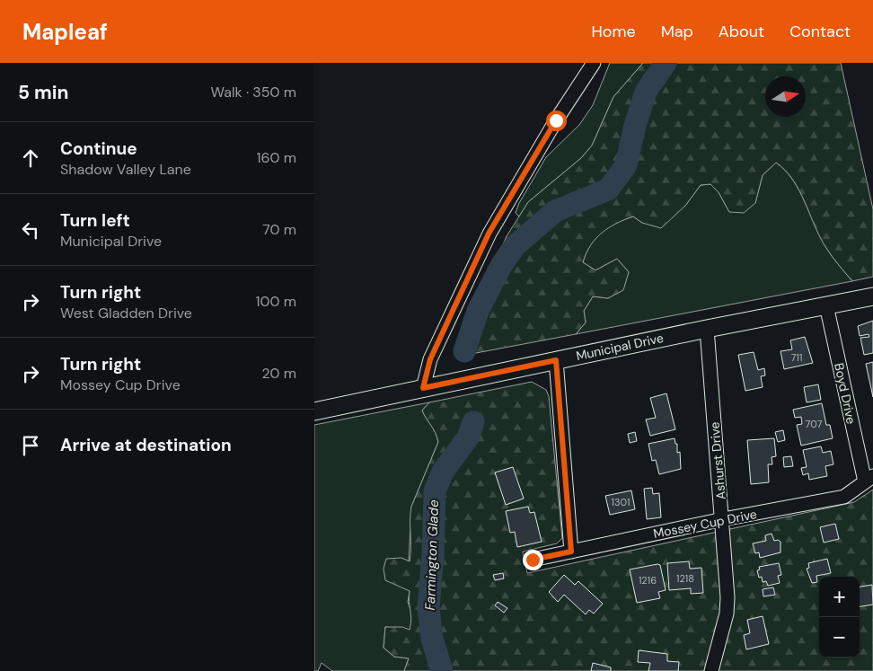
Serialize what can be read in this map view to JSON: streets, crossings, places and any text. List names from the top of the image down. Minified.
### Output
{"streets":{"main road":["Municipal Drive"],"street":["Boyd Drive","Ashurst Drive","Mossey Cup Drive"]},"crossings":[["Municipal Drive","Boyd Drive"],["Municipal Drive","Ashurst Drive"],["Boyd Drive","Mossey Cup Drive"],["Ashurst Drive","Mossey Cup Drive"]],"water":["Farmington Glade"],"house_numbers":["711","707","1301","1218","1216"],"north":"right","page":{"header":"Mapleaf","nav":["Home","Map","About","Contact"],"heading":["5 min","Walk · 350 m"],"list":[["Continue","Shadow Valley Lane","160 m"],["Turn left","Municipal Drive","70 m"],["Turn right","West Gladden Drive","100 m"],["Turn right","Mossey Cup Drive","20 m"],"Arrive at destination"],"map_buttons":["+","−"]}}
